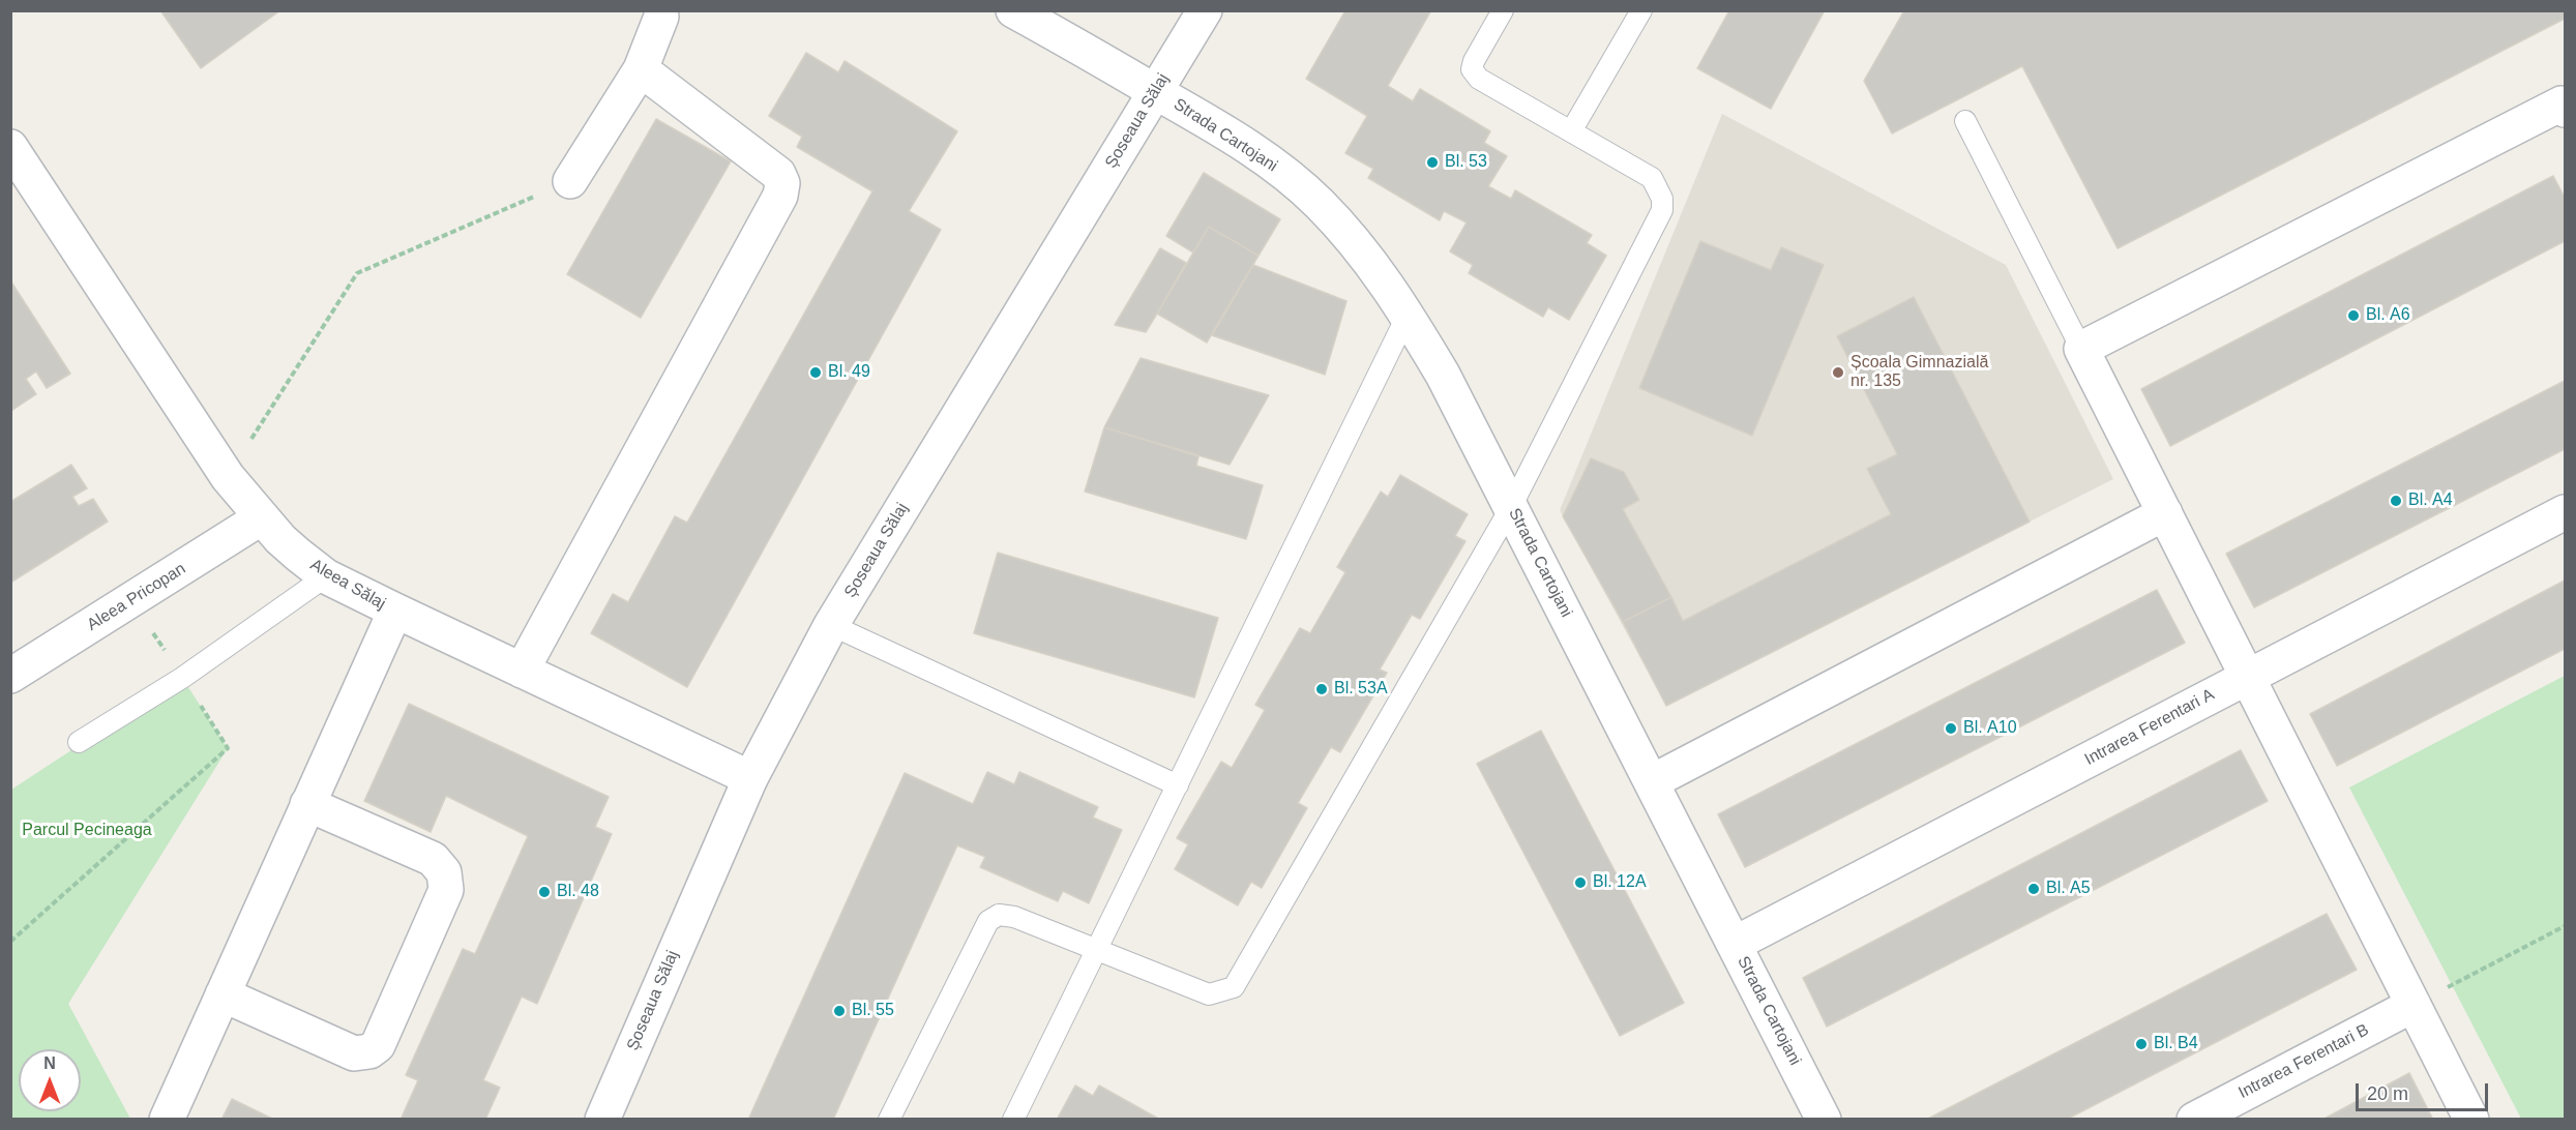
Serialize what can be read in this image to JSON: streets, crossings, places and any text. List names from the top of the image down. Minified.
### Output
{"streets":{"street":["Șoseaua Sălaj","Strada Cartojani","Aleea Sălaj","Aleea Pricopan","Intrarea Ferentari A","Intrarea Ferentari B"]},"crossings":[["Șoseaua Sălaj","Strada Cartojani"],["Șoseaua Sălaj","Aleea Sălaj"],["Strada Cartojani","Intrarea Ferentari A"],["Aleea Sălaj","Aleea Pricopan"]],"parks":["Parcul Pecineaga"],"places":["Bl. 53","Bl. A6","Bl. 49","Școala Gimnazială nr. 135","Bl. A4","Bl. 53A","Bl. A10","Bl. 12A","Bl. A5","Bl. 48","Bl. 55","Bl. B4"],"scale_bar":"20 m","north":"top"}
